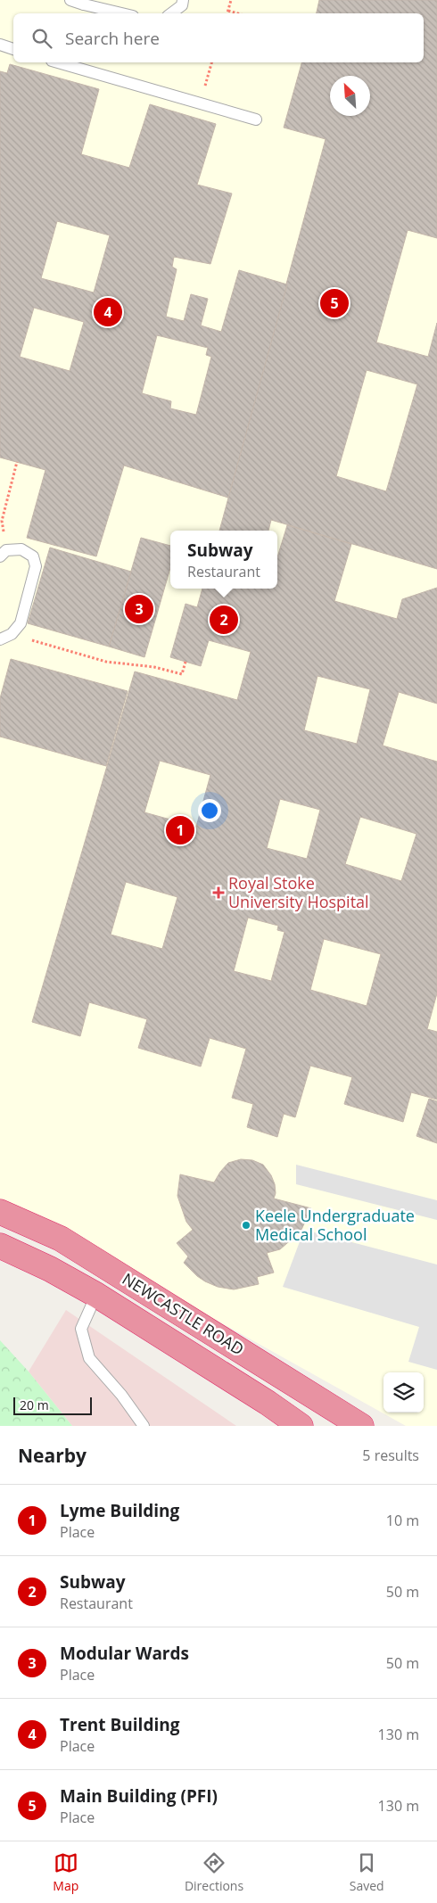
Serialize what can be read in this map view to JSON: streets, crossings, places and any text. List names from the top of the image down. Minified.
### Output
{"streets":{"highway":["NEWCASTLE ROAD"]},"places":{"health":["Royal Stoke University Hospital"],"other":["Keele Undergraduate Medical School"]},"scale_bar":"20 m","north":"top left","page":{"search":"Search here","pins":["5","4","3","2","1"],"popup":["Subway","Restaurant"],"scale":"20 m","heading":["Nearby","5 results"],"list":[{"mark":"1","name":"Lyme Building","note":"Place","value":"10 m"},{"mark":"2","name":"Subway","note":"Restaurant","value":"50 m"},{"mark":"3","name":"Modular Wards","note":"Place","value":"50 m"},{"mark":"4","name":"Trent Building","note":"Place","value":"130 m"},{"mark":"5","name":"Main Building (PFI)","note":"Place","value":"130 m"}],"nav":["Map","Directions","Saved"]}}
